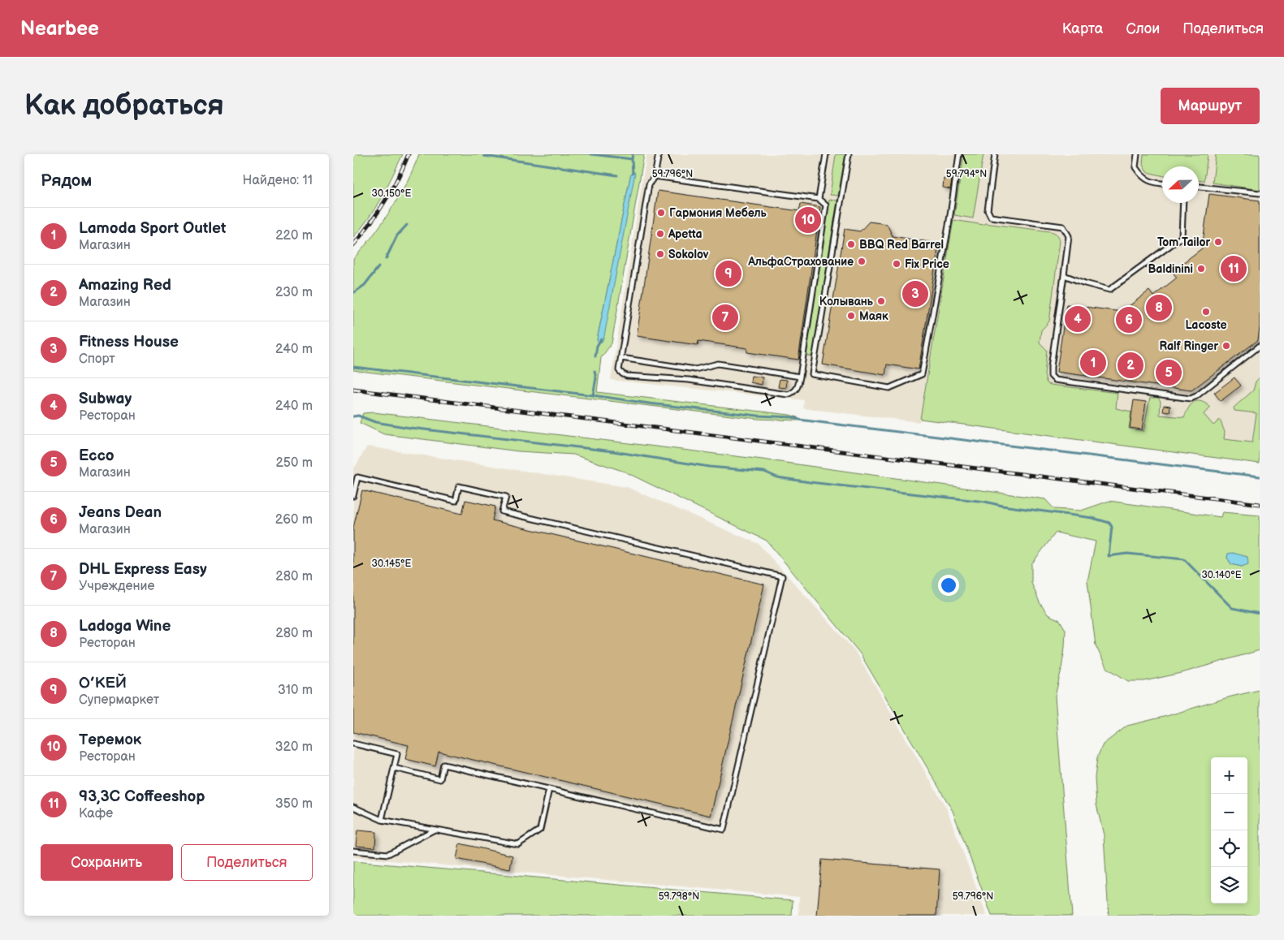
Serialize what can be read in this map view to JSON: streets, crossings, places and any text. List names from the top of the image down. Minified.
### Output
{"places":["Гармония Мебель","Apetta","Tom Tailor","BBQ Red Barrel","Sokolov","АльфаСтрахование","Fix Price","Baldinini","Колывань","Lacoste","Маяк","Ralf Ringer"],"north":"left","page":{"header":"Nearbee","nav":["Карта","Слои","Поделиться"],"buttons":["Маршрут",["Сохранить","Поделиться"]],"title":"Как добраться","heading":["Рядом","Найдено: 11"],"pins":["10","11","9","3","8","7","4","6","1","2","5"],"list":[{"mark":"1","name":"Lamoda Sport Outlet","note":"Магазин","value":"220 m"},{"mark":"2","name":"Amazing Red","note":"Магазин","value":"230 m"},{"mark":"3","name":"Fitness House","note":"Спорт","value":"240 m"},{"mark":"4","name":"Subway","note":"Ресторан","value":"240 m"},{"mark":"5","name":"Ecco","note":"Магазин","value":"250 m"},{"mark":"6","name":"Jeans Dean","note":"Магазин","value":"260 m"},{"mark":"7","name":"DHL Express Easy","note":"Учреждение","value":"280 m"},{"mark":"8","name":"Ladoga Wine","note":"Ресторан","value":"280 m"},{"mark":"9","name":"О’КЕЙ","note":"Супермаркет","value":"310 m"},{"mark":"10","name":"Теремок","note":"Ресторан","value":"320 m"},{"mark":"11","name":"93,3C Coffeeshop","note":"Кафе","value":"350 m"}],"map_buttons":["+","−"]},"coordinates":["59.796°N","59.794°N","30.150°E","30.145°E","30.140°E","59.798°N"]}
